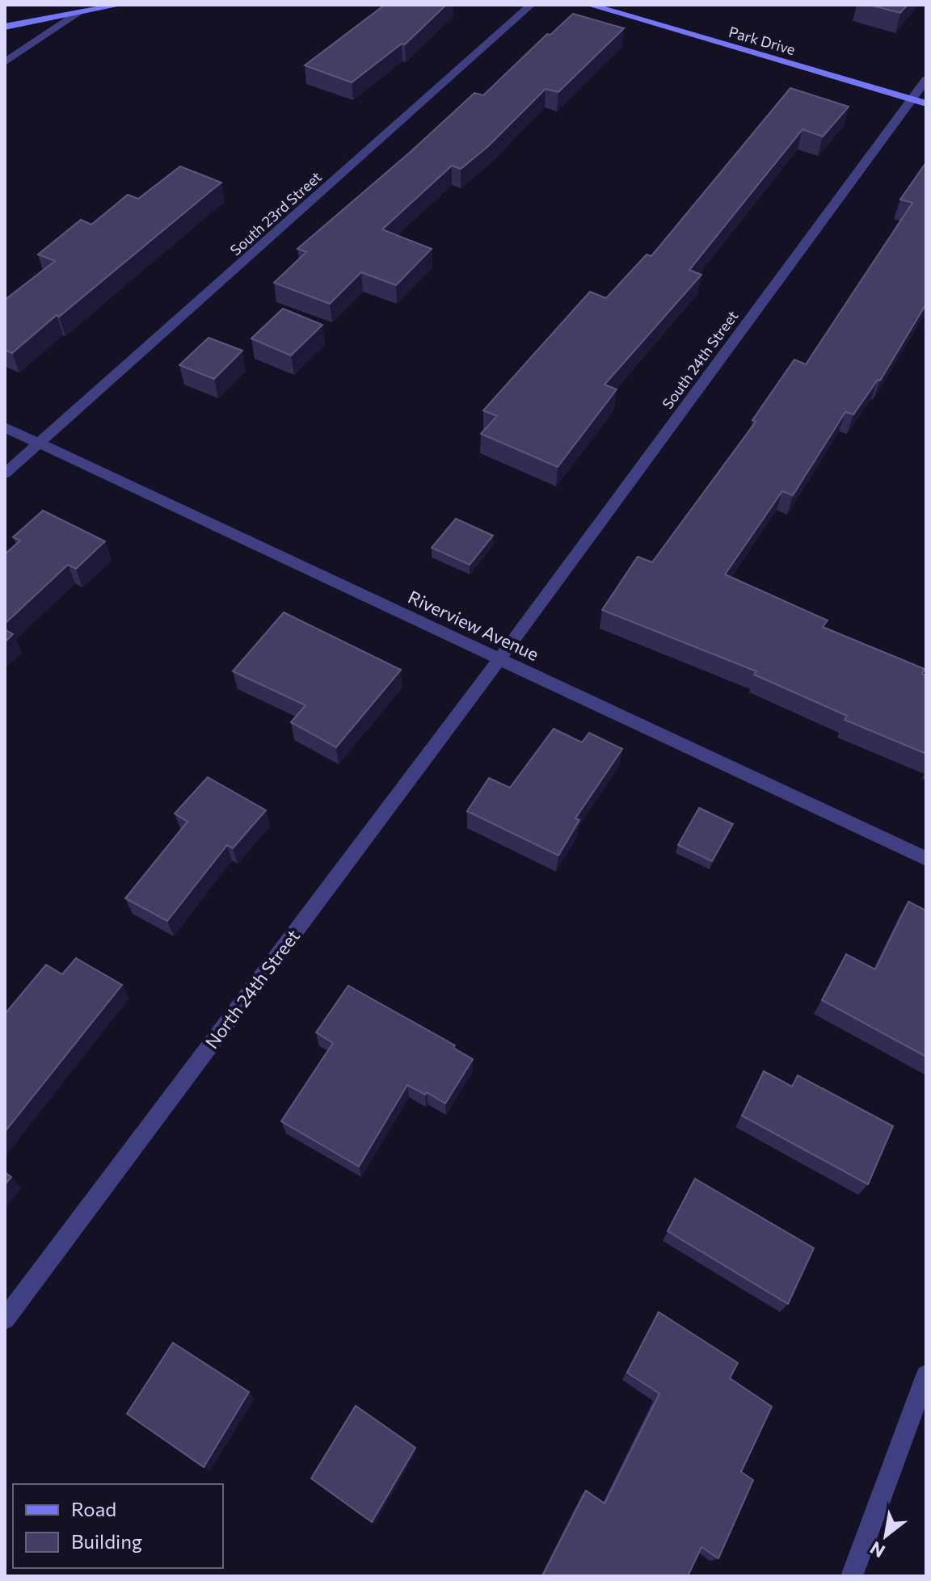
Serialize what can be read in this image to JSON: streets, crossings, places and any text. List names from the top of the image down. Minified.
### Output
{"streets":{"main road":["Park Drive"],"street":["South 23rd Street","South 24th Street","Riverview Avenue","North 24th Street"]},"crossings":[["Park Drive","South 24th Street"],["South 23rd Street","Riverview Avenue"],["South 24th Street","Riverview Avenue"],["South 24th Street","North 24th Street"],["Riverview Avenue","North 24th Street"]],"legend":["Road","Building"],"north":"bottom left"}
